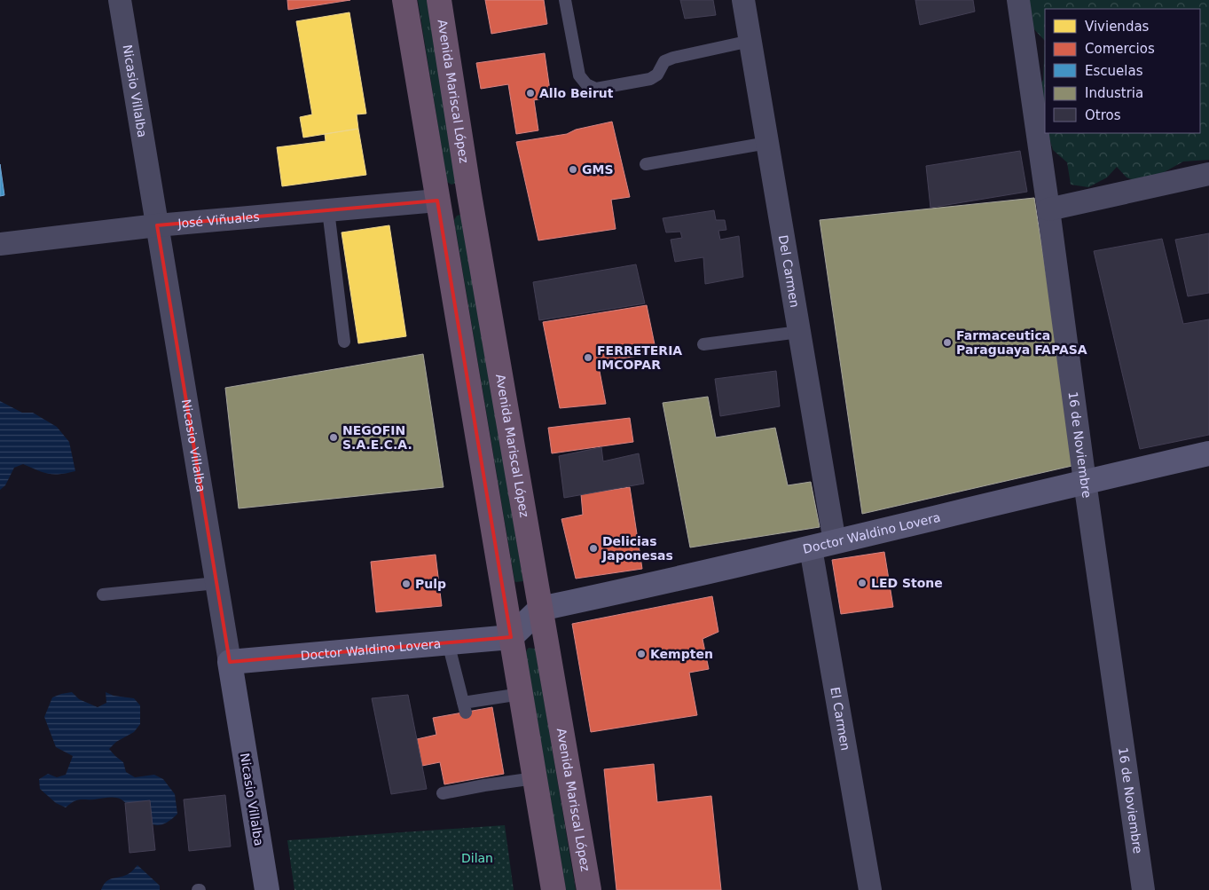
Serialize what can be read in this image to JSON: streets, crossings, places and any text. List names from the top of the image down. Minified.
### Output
{"streets":{"highway":["Avenida Mariscal López"],"main road":["Nicasio Villalba","Doctor Waldino Lovera"],"street":["José Viñuales","Del Carmen","16 de Noviembre","El Carmen"]},"crossings":[["Nicasio Villalba","José Viñuales"],["Nicasio Villalba","Doctor Waldino Lovera"],["Avenida Mariscal López","Doctor Waldino Lovera"],["Del Carmen","Doctor Waldino Lovera"],["16 de Noviembre","Doctor Waldino Lovera"],["Doctor Waldino Lovera","El Carmen"]],"parks":["Dilan"],"places":["Allo Beirut","GMS","Farmaceutica Paraguaya FAPASA","FERRETERIA IMCOPAR","NEGOFIN S.A.E.C.A.","Delicias Japonesas","LED Stone","Pulp","Kempten"],"legend":["Viviendas","Comercios","Escuelas","Industria","Otros"]}
